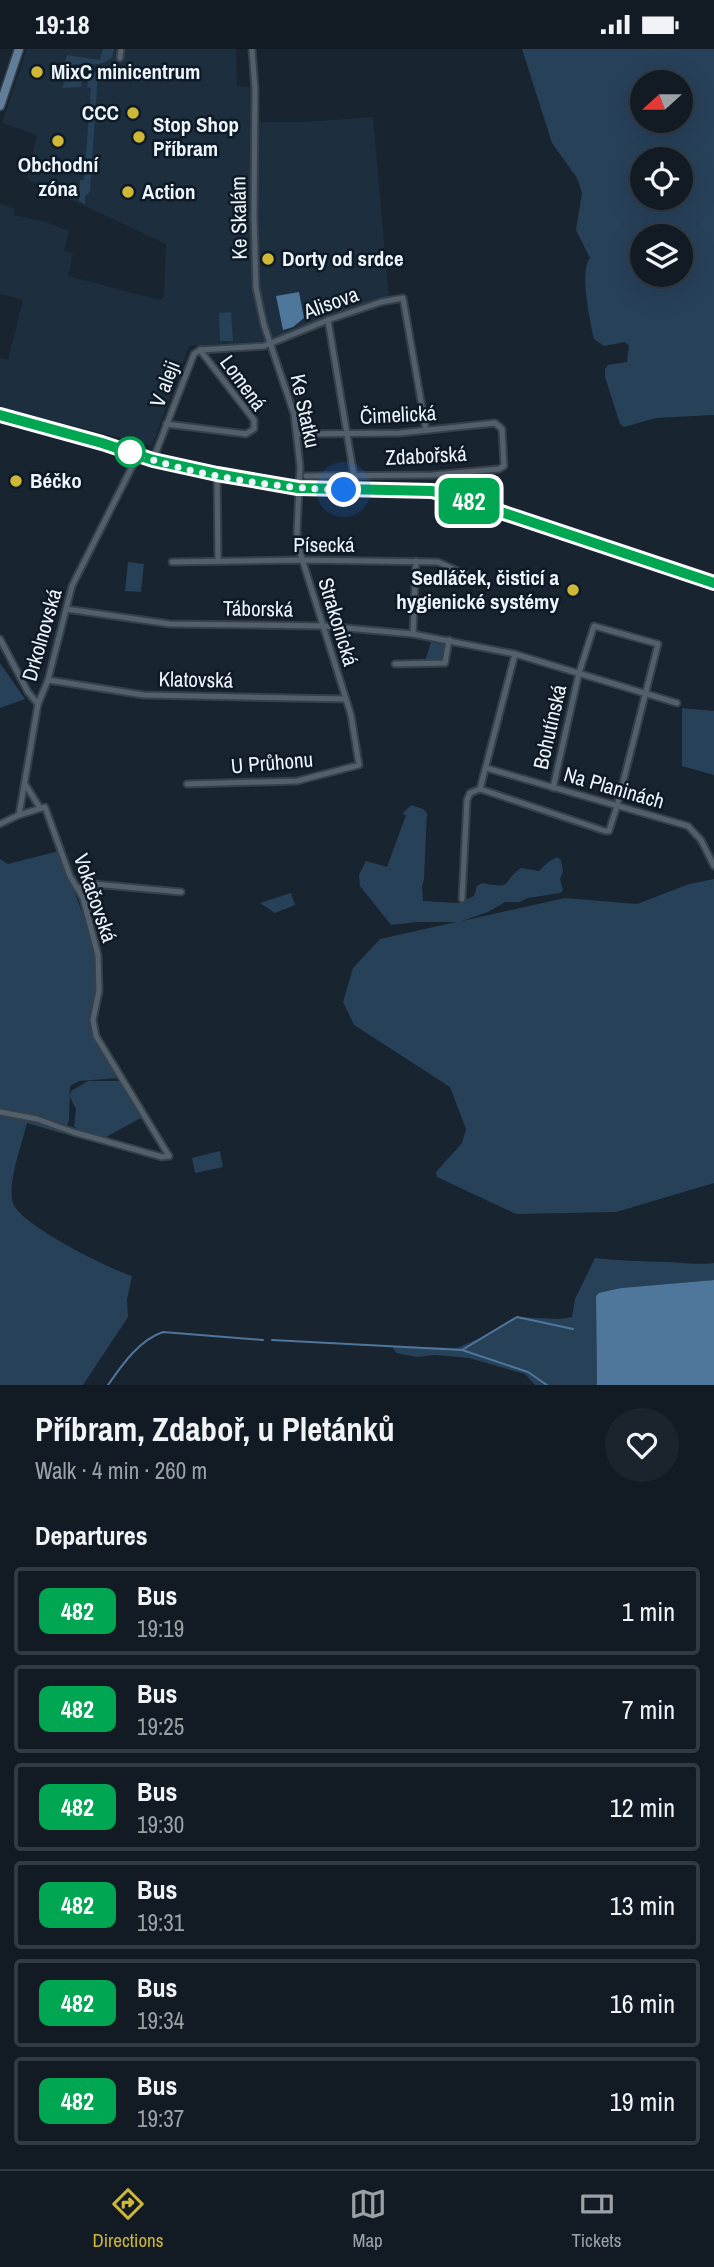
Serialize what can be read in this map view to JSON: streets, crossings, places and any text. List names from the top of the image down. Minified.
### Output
{"streets":{"street":["Ke Skalám","Alisova","Lomená","V aleji","Ke Statku","Čimelická","Zdabořská","Písecká","Táborská","Strakonická","Drkolnovská","Klatovská","Bohutínská","U Průhonu","Na Planinách","Vokačovská"]},"crossings":[["Ke Skalám","Alisova"],["Ke Skalám","V aleji"],["Ke Skalám","Ke Statku"],["Alisova","V aleji"],["Alisova","Ke Statku"],["Alisova","Čimelická"],["Lomená","V aleji"],["V aleji","Ke Statku"],["V aleji","Zdabořská"],["Ke Statku","Čimelická"],["Ke Statku","Zdabořská"],["Ke Statku","Strakonická"],["Čimelická","Zdabořská"],["Zdabořská","Strakonická"],["Zdabořská","Drkolnovská"],["Písecká","Strakonická"],["Táborská","Strakonická"],["Táborská","Drkolnovská"],["Táborská","Bohutínská"],["Strakonická","Klatovská"],["Strakonická","U Průhonu"],["Drkolnovská","Klatovská"],["Drkolnovská","Vokačovská"],["Bohutínská","Na Planinách"]],"places":["MixC minicentrum","CCC","Stop Shop Příbram","Obchodní zóna","Action","Dorty od srdce","Béčko","Sedláček, čisticí a hygienické systémy"],"lines":["bus line 482"],"north":"left","page":{"status":"19:18","on_map":"482","heading":[["Příbram, Zdaboř, u Pletánků","Walk · 4 min · 260 m"],"Departures"],"list":[{"mark":"482","name":"Bus","note":"19:19","value":"1 min"},{"mark":"482","name":"Bus","note":"19:25","value":"7 min"},{"mark":"482","name":"Bus","note":"19:30","value":"12 min"},{"mark":"482","name":"Bus","note":"19:31","value":"13 min"},{"mark":"482","name":"Bus","note":"19:34","value":"16 min"},{"mark":"482","name":"Bus","note":"19:37","value":"19 min"}],"tabs":["Directions","Map","Tickets"]}}
